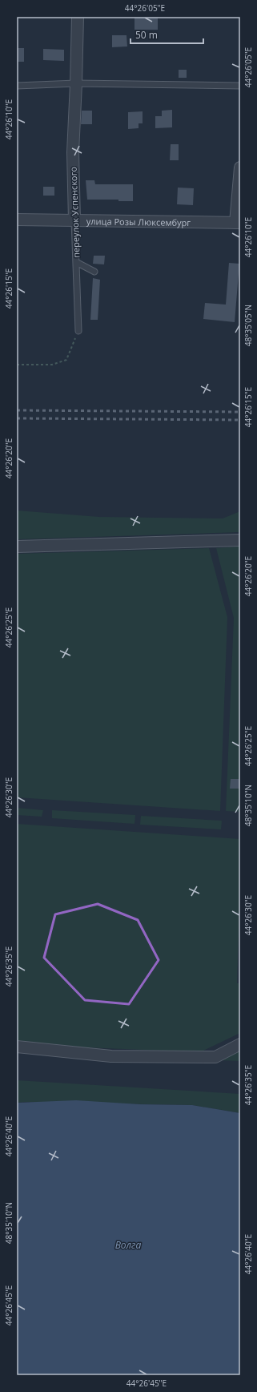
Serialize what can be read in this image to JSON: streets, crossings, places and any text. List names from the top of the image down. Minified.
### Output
{"streets":{"street":["переулок Успенского","улица Розы Люксембург"]},"crossings":[["переулок Успенского","улица Розы Люксембург"]],"water":["Волга"],"scale_bar":"50 m","coordinates":["44°26'05\"E","44°26'10\"E","44°26'15\"E","48°35'05\"N","44°26'20\"E","44°26'25\"E","44°26'30\"E","48°35'10\"N","44°26'35\"E","44°26'40\"E","44°26'45\"E"]}
